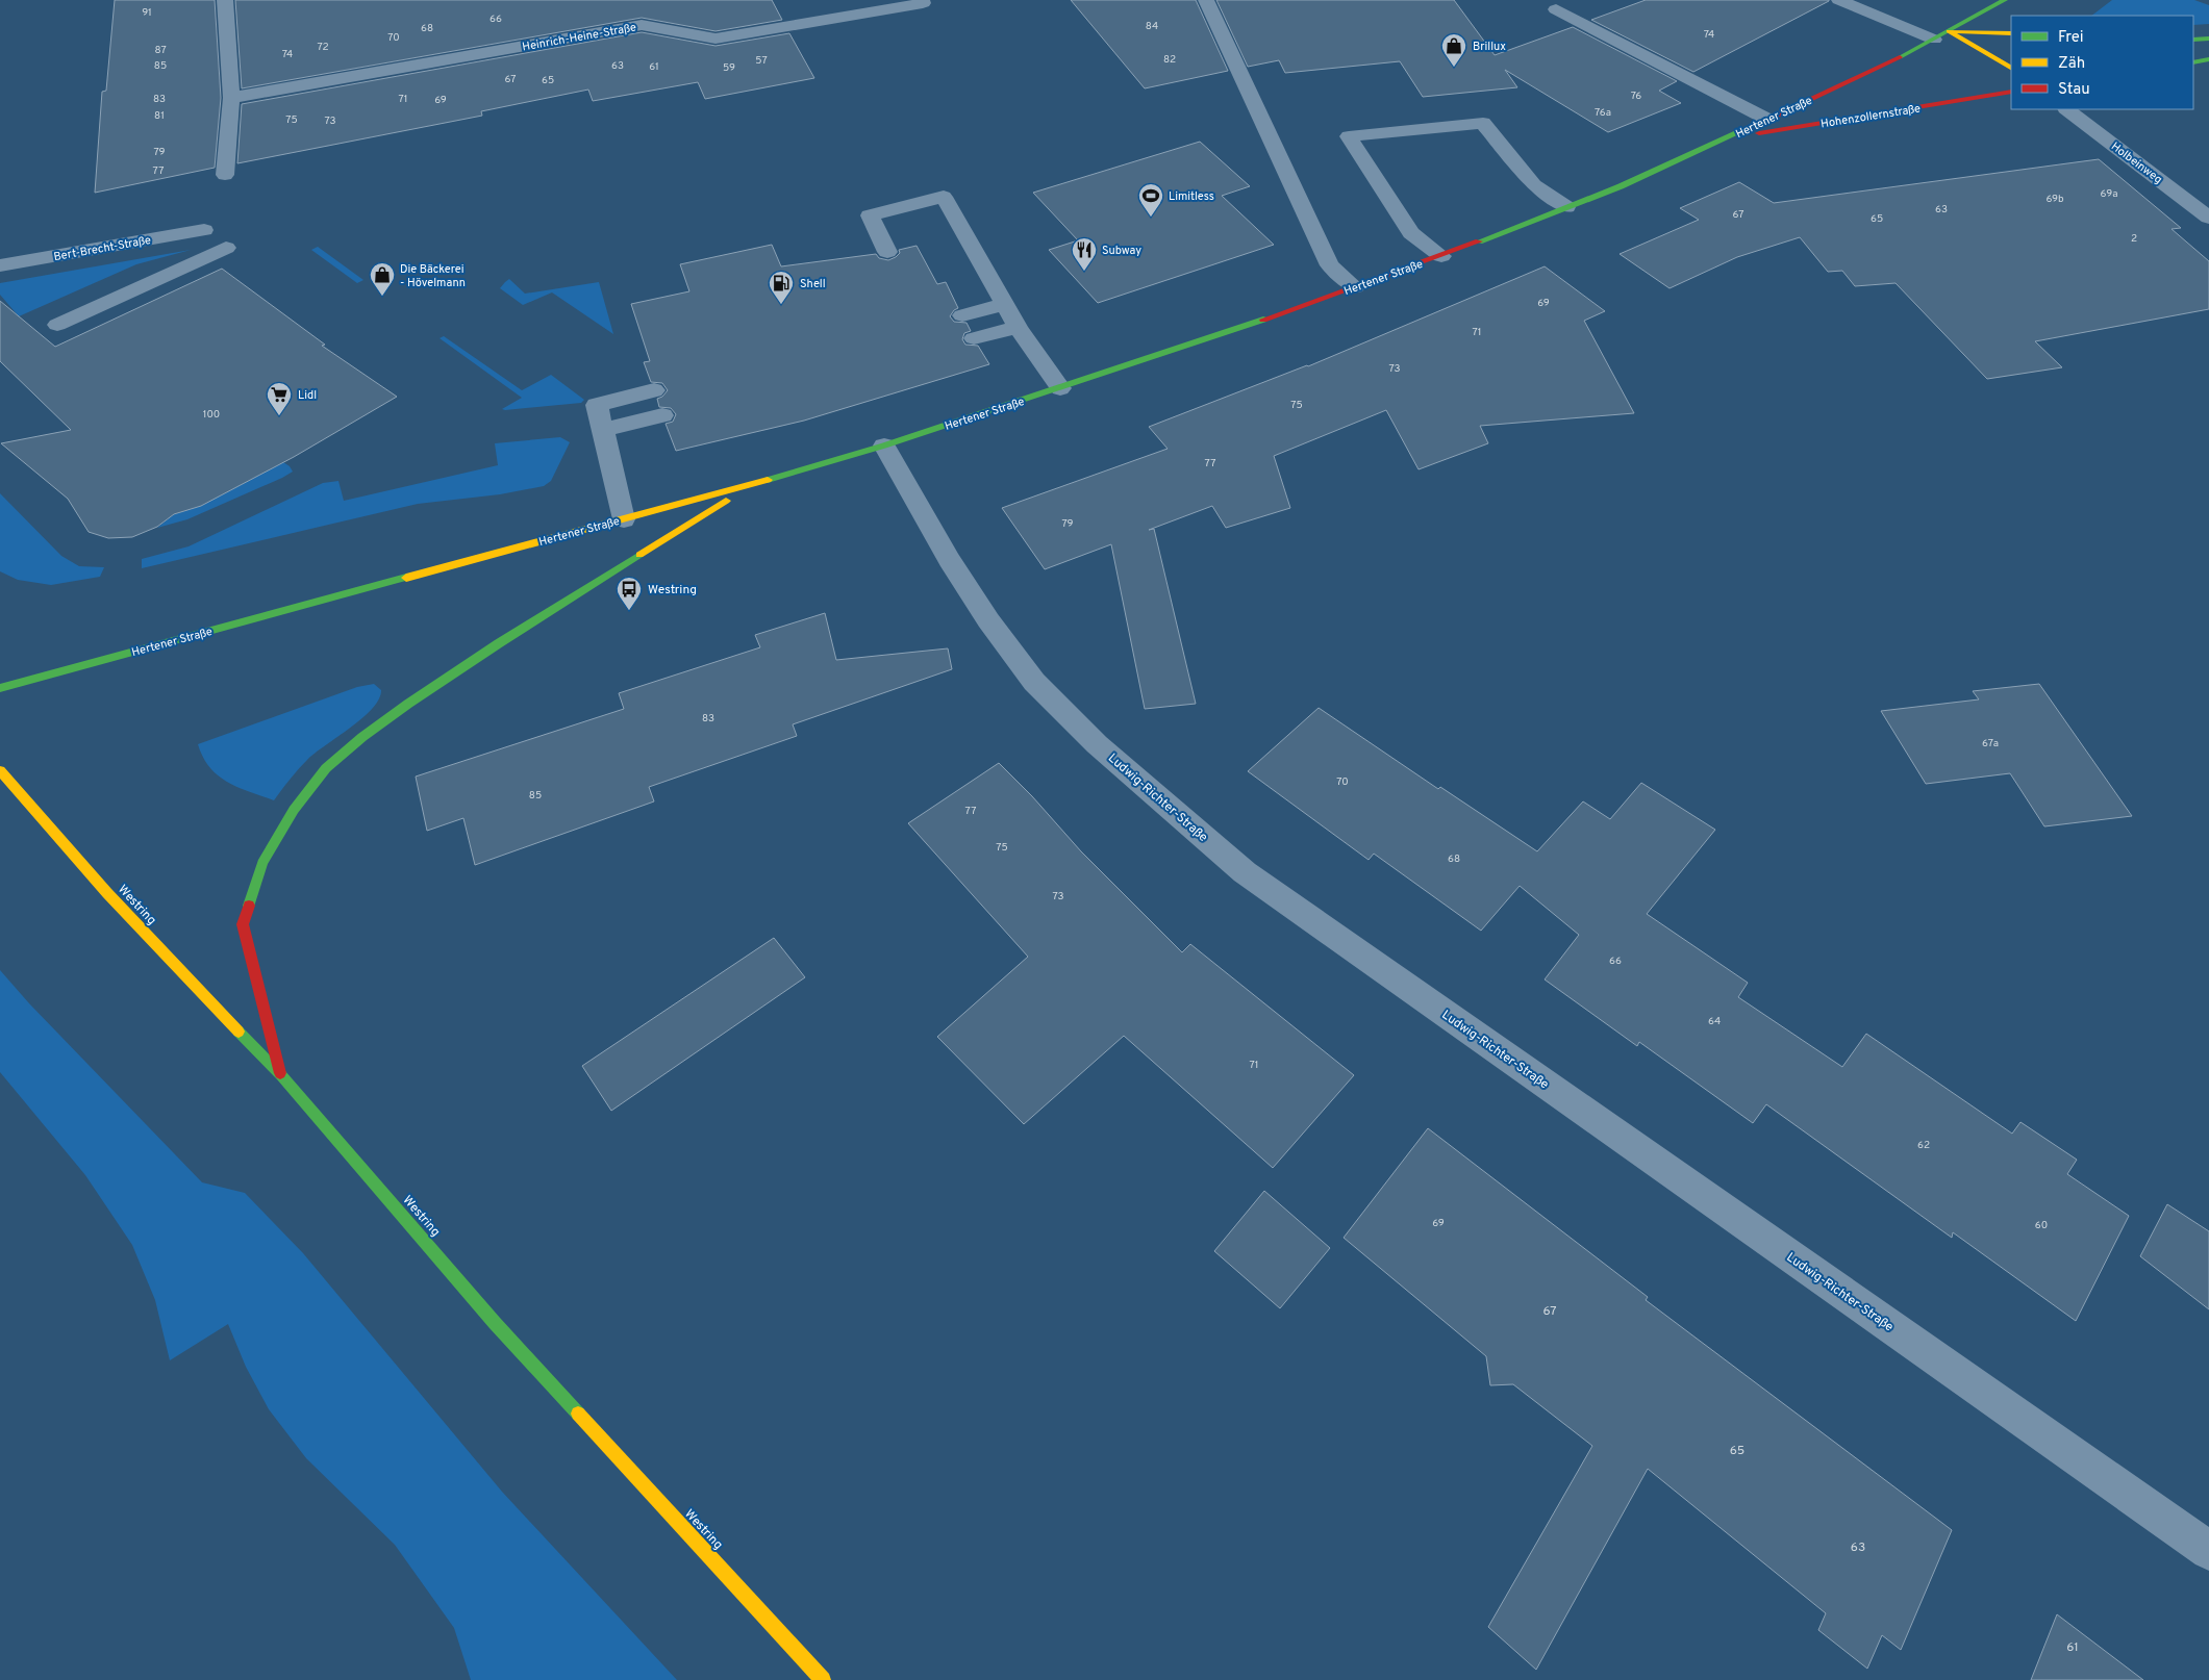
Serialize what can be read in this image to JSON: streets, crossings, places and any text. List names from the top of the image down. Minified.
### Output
{"streets":{"main road":["Hohenzollernstraße","Hertener Straße","Westring"],"street":["Heinrich-Heine-Straße","Holbeinweg","Bert-Brecht-Straße","Ludwig-Richter-Straße"]},"crossings":[["Hohenzollernstraße","Hertener Straße"],["Hertener Straße","Ludwig-Richter-Straße"]],"places":{"shop":["Brillux","Die Bäckerei - Hövelmann"],"sports":["Limitless"],"restaurant":["Subway"],"fuel station":["Shell"],"supermarket":["Lidl"],"bus stop":["Westring"]},"house_numbers":["91","66","84","68","74","70","72","87","74","82","57","85","63","61","59","67","65","76","83","71","69","76a","81","75","73","79","77","69a","69b","63","67","65","2","69","71","73","75","100","77","79","83","67a","70","85","77","75","68","73","66","64","71","62","69","60","67","65","63","61"],"legend":["Frei","Zäh","Stau"]}
